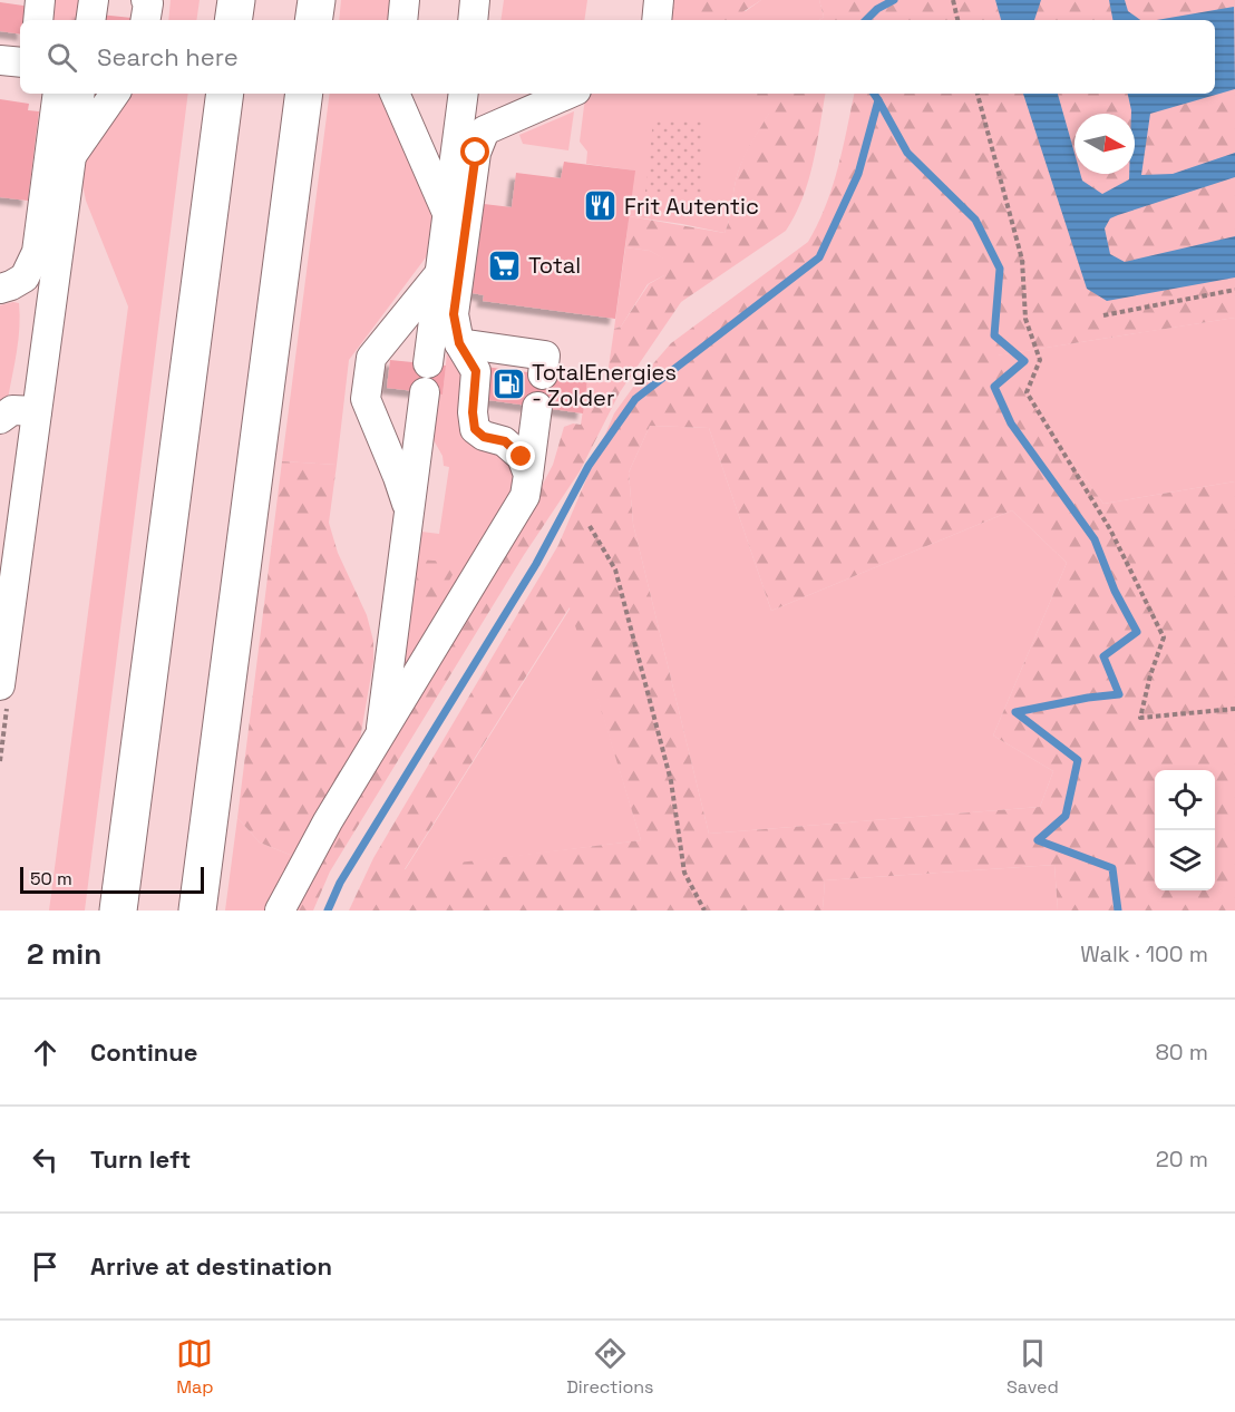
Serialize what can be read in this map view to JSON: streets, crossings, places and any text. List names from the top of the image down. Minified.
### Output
{"places":{"restaurant":["Frit Autentic"],"supermarket":["Total"],"fuel station":["TotalEnergies - Zolder"]},"scale_bar":"50 m","north":"right","page":{"search":"Search here","scale":"50 m","heading":["2 min","Walk · 100 m"],"list":[["Continue","80 m"],["Turn left","20 m"],"Arrive at destination"],"nav":["Map","Directions","Saved"]}}
